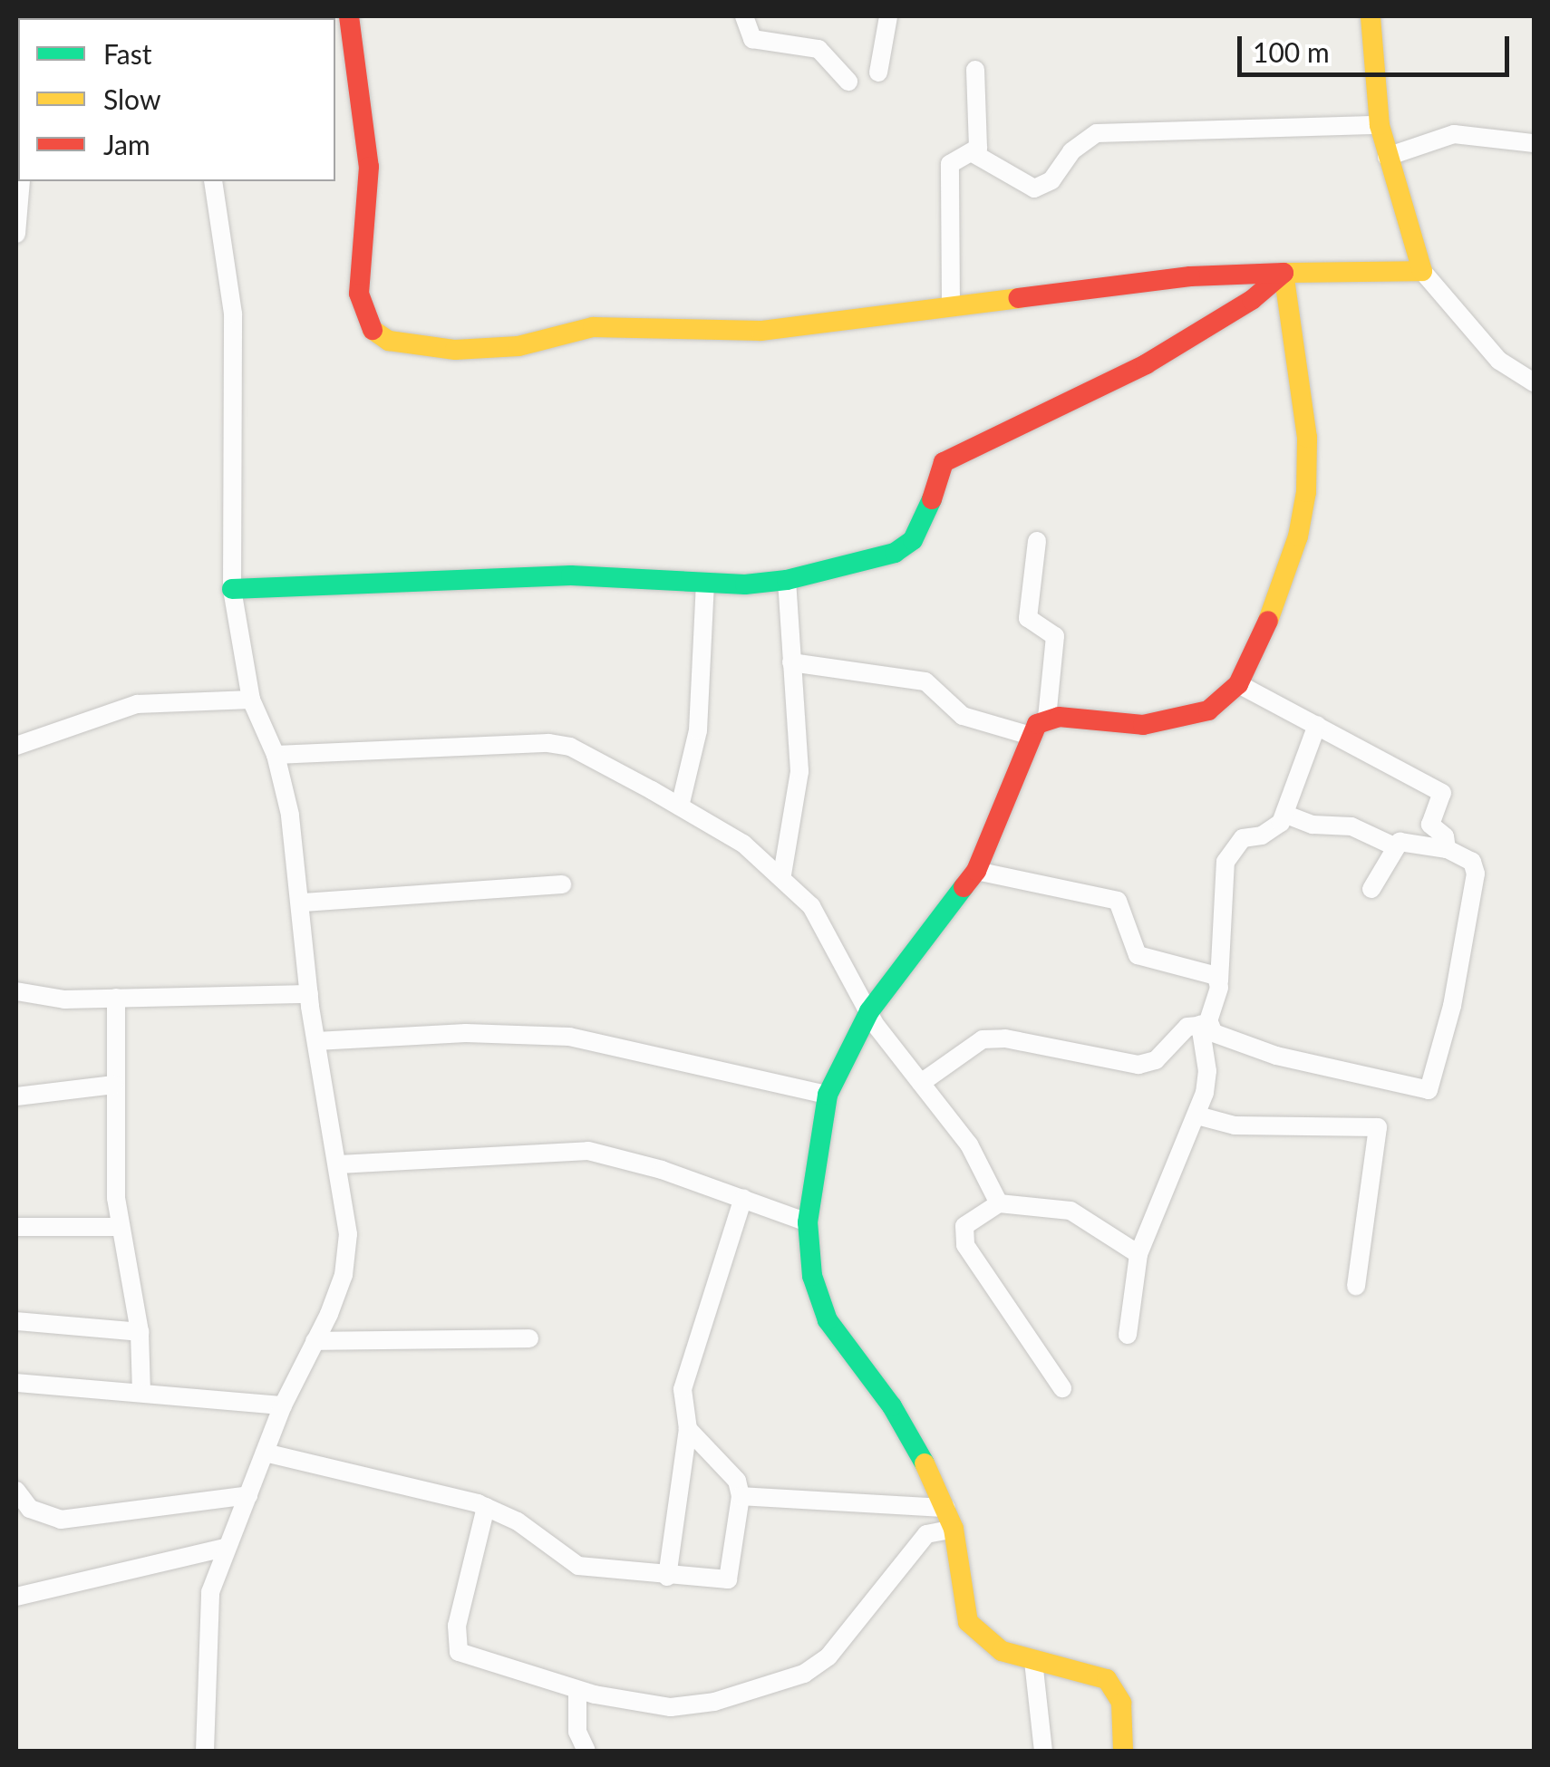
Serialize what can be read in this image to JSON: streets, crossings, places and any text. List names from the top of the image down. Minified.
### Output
{"legend":["Fast","Slow","Jam"],"scale_bar":"100 m"}
